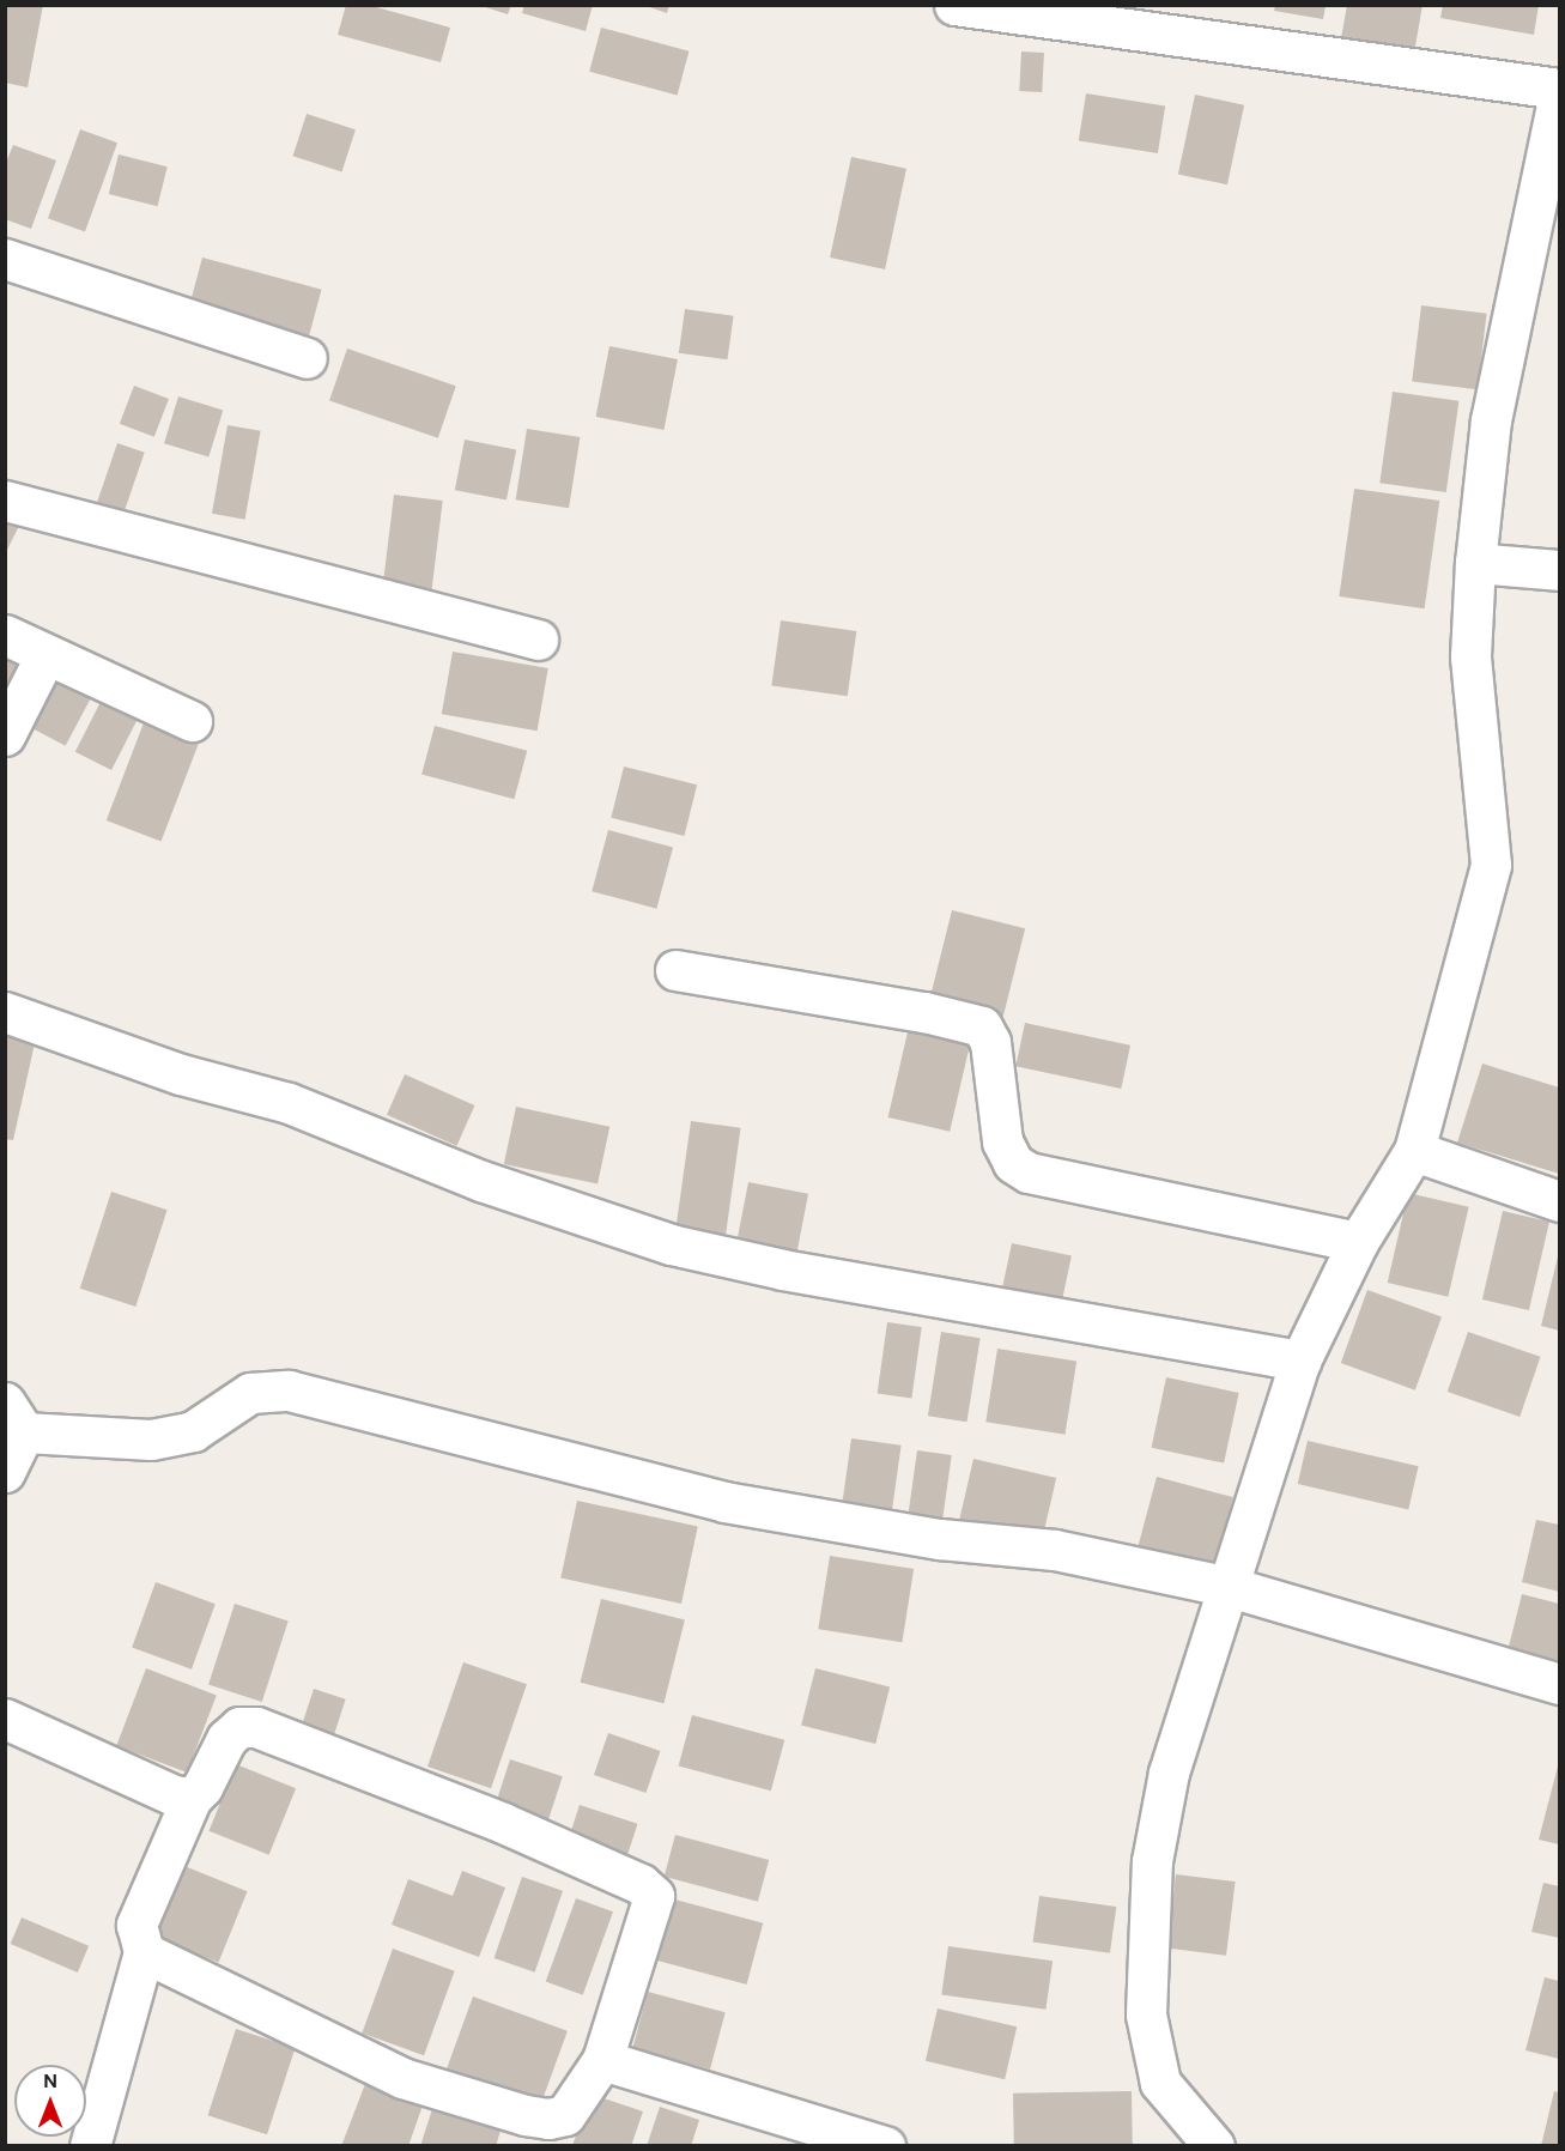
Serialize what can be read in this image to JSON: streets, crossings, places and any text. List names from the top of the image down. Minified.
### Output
{"north":"top"}
